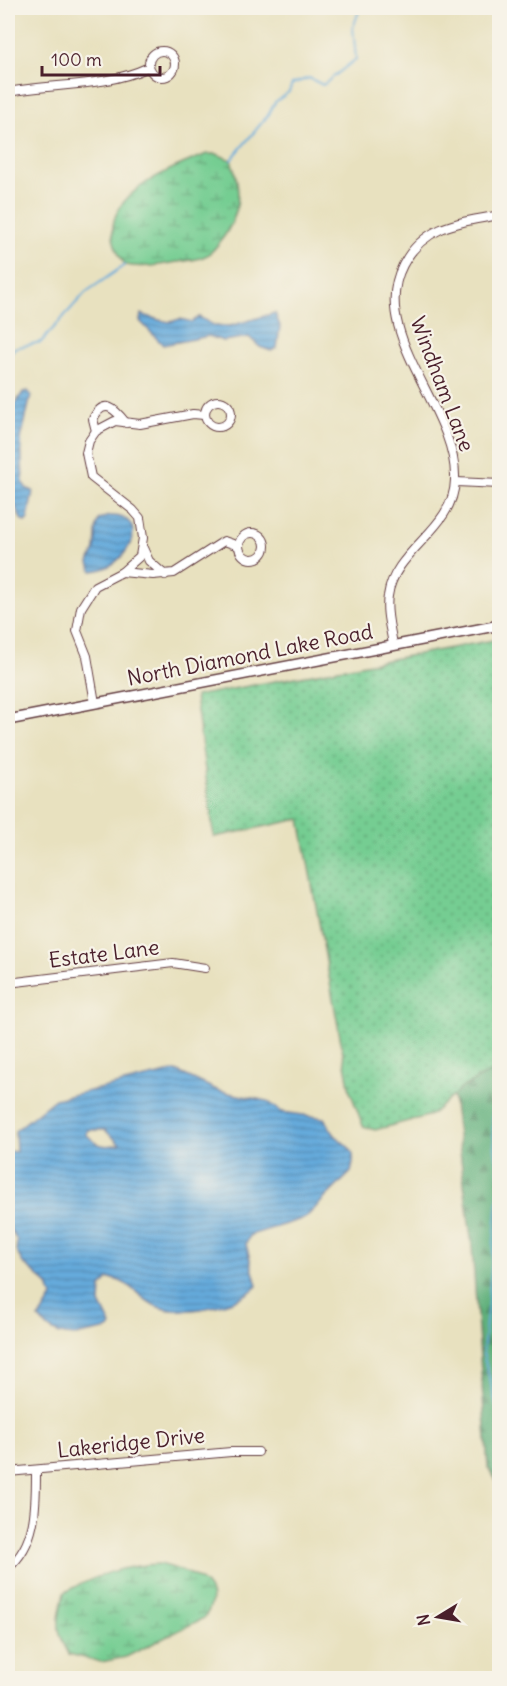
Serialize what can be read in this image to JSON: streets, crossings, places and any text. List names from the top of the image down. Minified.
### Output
{"streets":{"street":["Windham Lane","North Diamond Lake Road","Estate Lane","Lakeridge Drive"]},"crossings":[["Windham Lane","North Diamond Lake Road"]],"scale_bar":"100 m","north":"left"}
